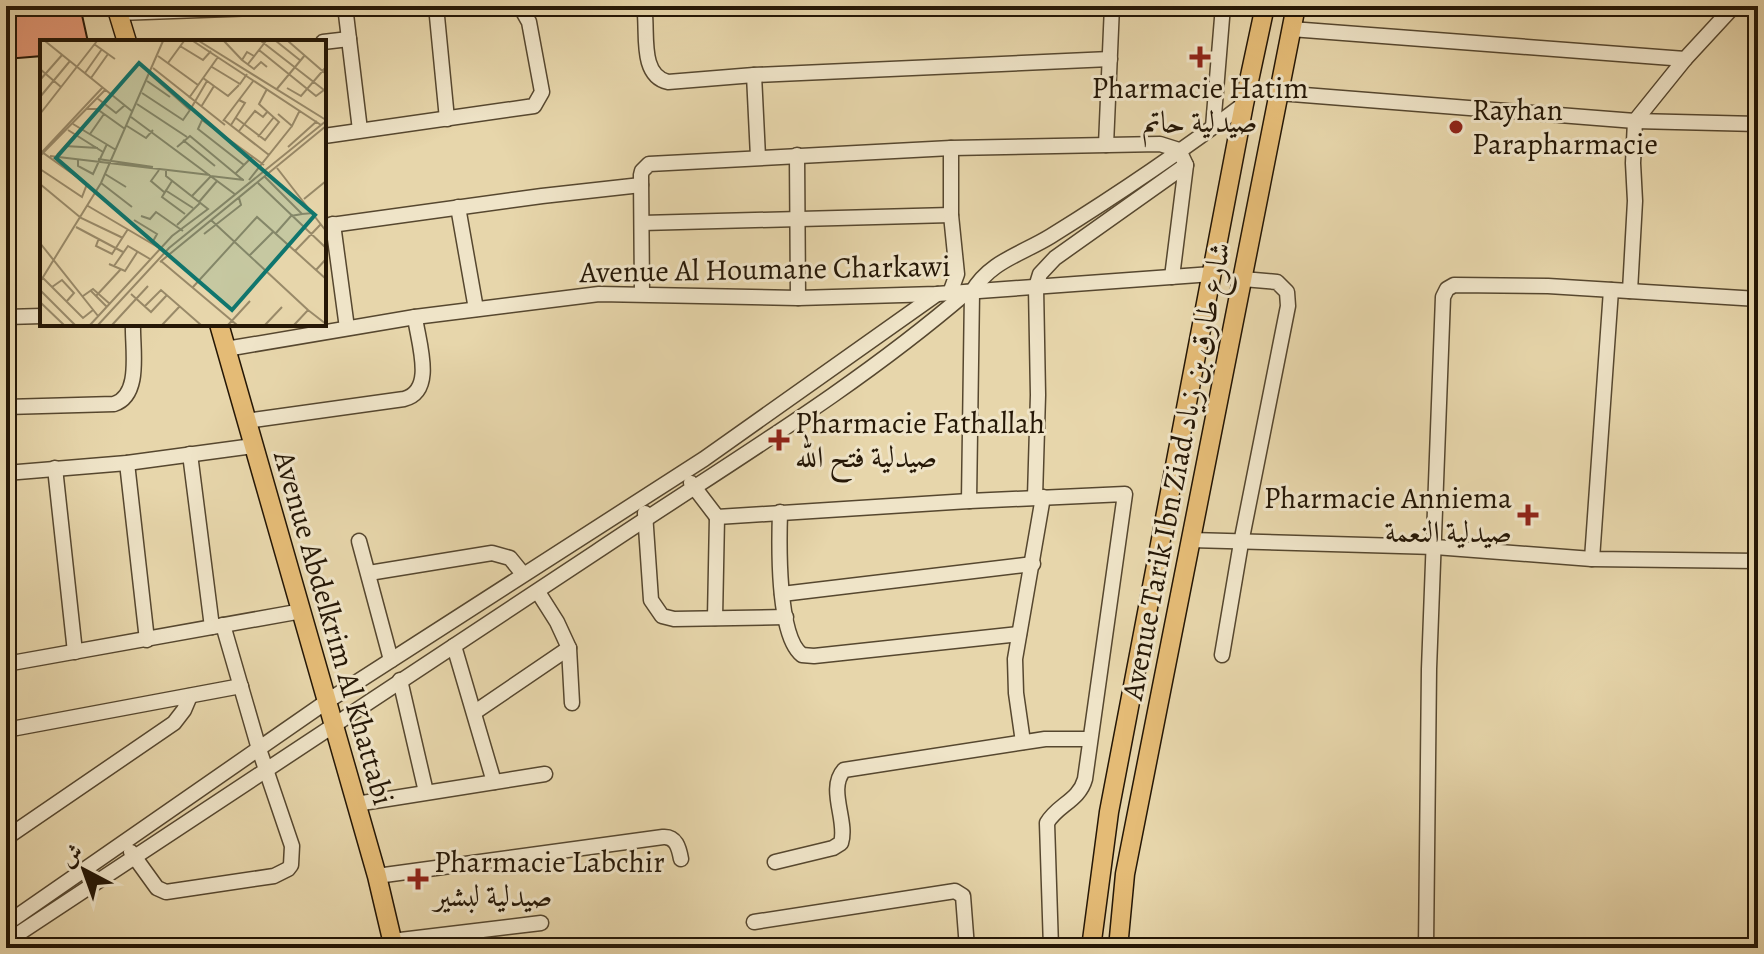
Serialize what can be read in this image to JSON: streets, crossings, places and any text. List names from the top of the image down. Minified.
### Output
{"streets":{"main road":["Avenue Tarik Ibn Ziad شارع طارق بن زياد","Avenue Abdelkrim Al Khattabi"],"street":["Avenue Al Houmane Charkawi"]},"crossings":[["Avenue Al Houmane Charkawi","Avenue Tarik Ibn Ziad شارع طارق بن زياد"],["Avenue Al Houmane Charkawi","Avenue Abdelkrim Al Khattabi"]],"places":{"health":["Pharmacie Hatim صيدلية حاتم","Pharmacie Fathallah صيدلية فتح الله","Pharmacie Anniema صيدلية النعمة","Pharmacie Labchir صيدلية لبشير"],"other":["Rayhan Parapharmacie"]},"north":"top left"}
